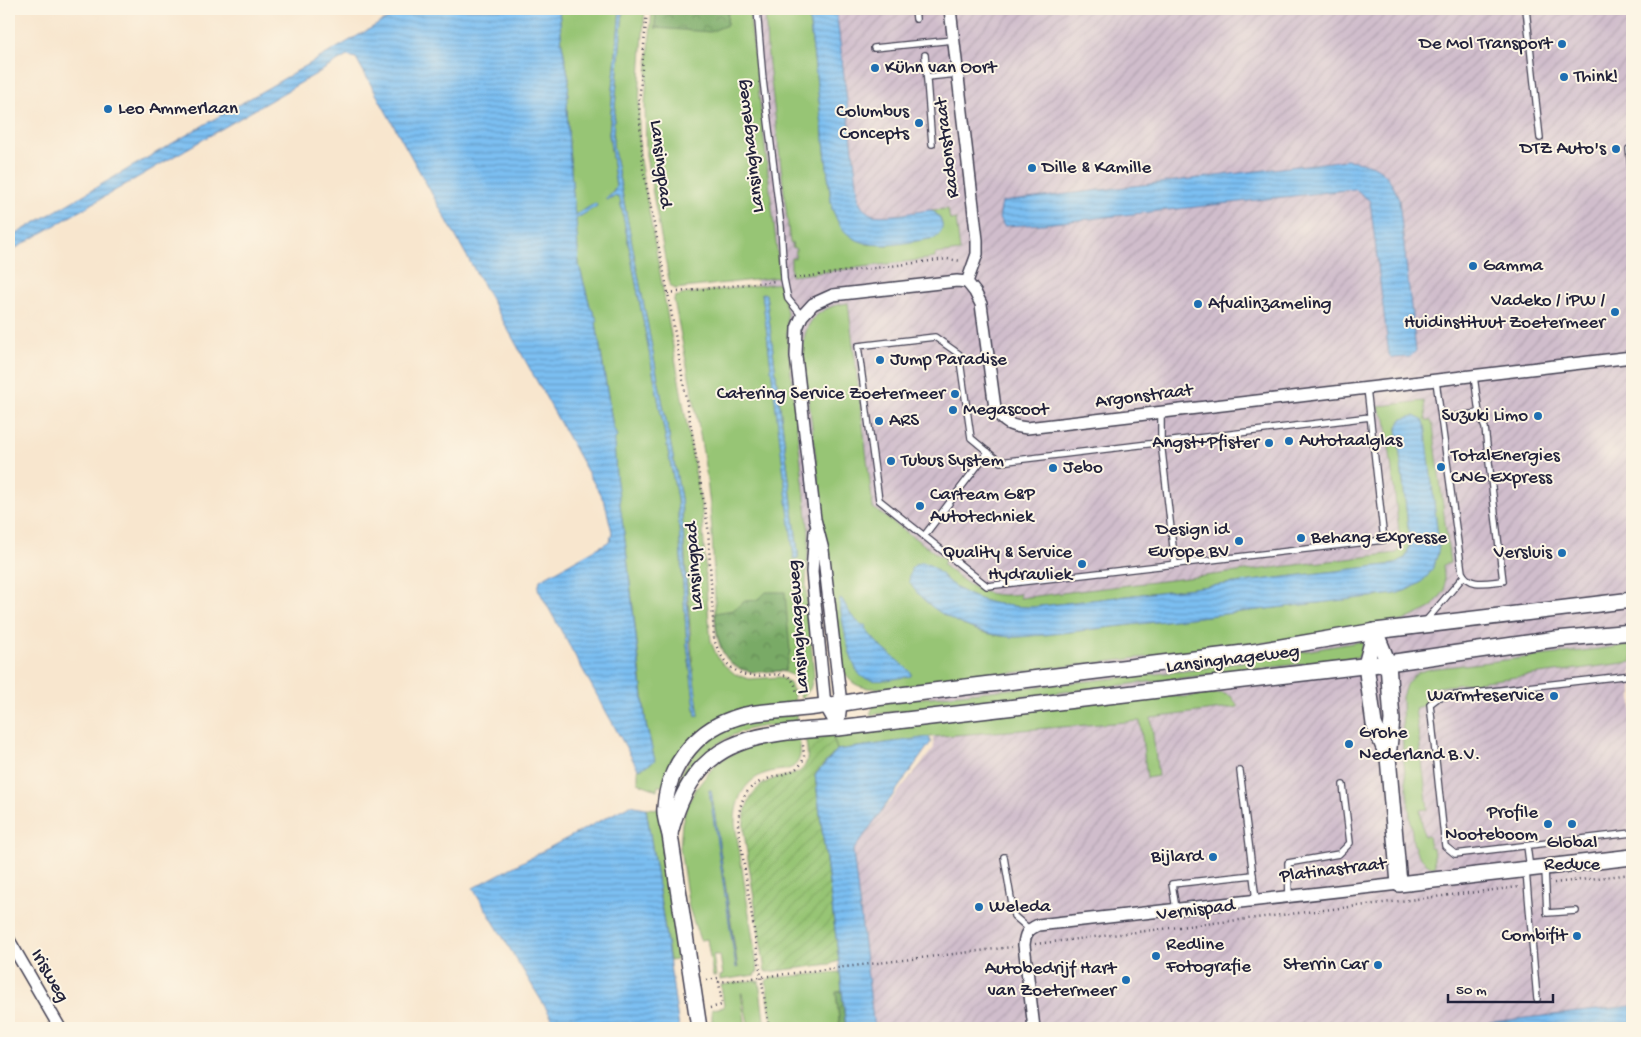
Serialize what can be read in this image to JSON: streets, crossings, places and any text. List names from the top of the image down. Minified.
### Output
{"streets":{"street":["Lansinghageweg","Radonstraat","Argonstraat","Platinastraat","Irisweg"],"path":["Lansingpad","Vernispad"]},"crossings":[["Radonstraat","Argonstraat"]],"places":["De Mol Transport","Kühn van Oort","Think!","Leo Ammerlaan","Columbus Concepts","DTZ Auto's","Dille & Kamille","Gamma","Afvalinzameling","Vadeko / iPW / Huidinstituut Zoetermeer","Jump Paradise","Catering Service Zoetermeer","Megascoot","Suzuki Limo","ARS","Autotaalglas","Angst+Pfister","Tubus System","TotalEnergies CNG Express","Jebo","Carteam G&P Autotechniek","Behang Expresse","Design id Europe BV","Versluis","Quality & Service Hydrauliek","Warmteservice","Grohe Nederland B.V.","Profile Nooteboom","Global Reduce","Bijlard","Weleda","Combifit","Redline Fotografie","Sterrin Car","Autobedrijf Hart van Zoetermeer"],"scale_bar":"50 m"}
